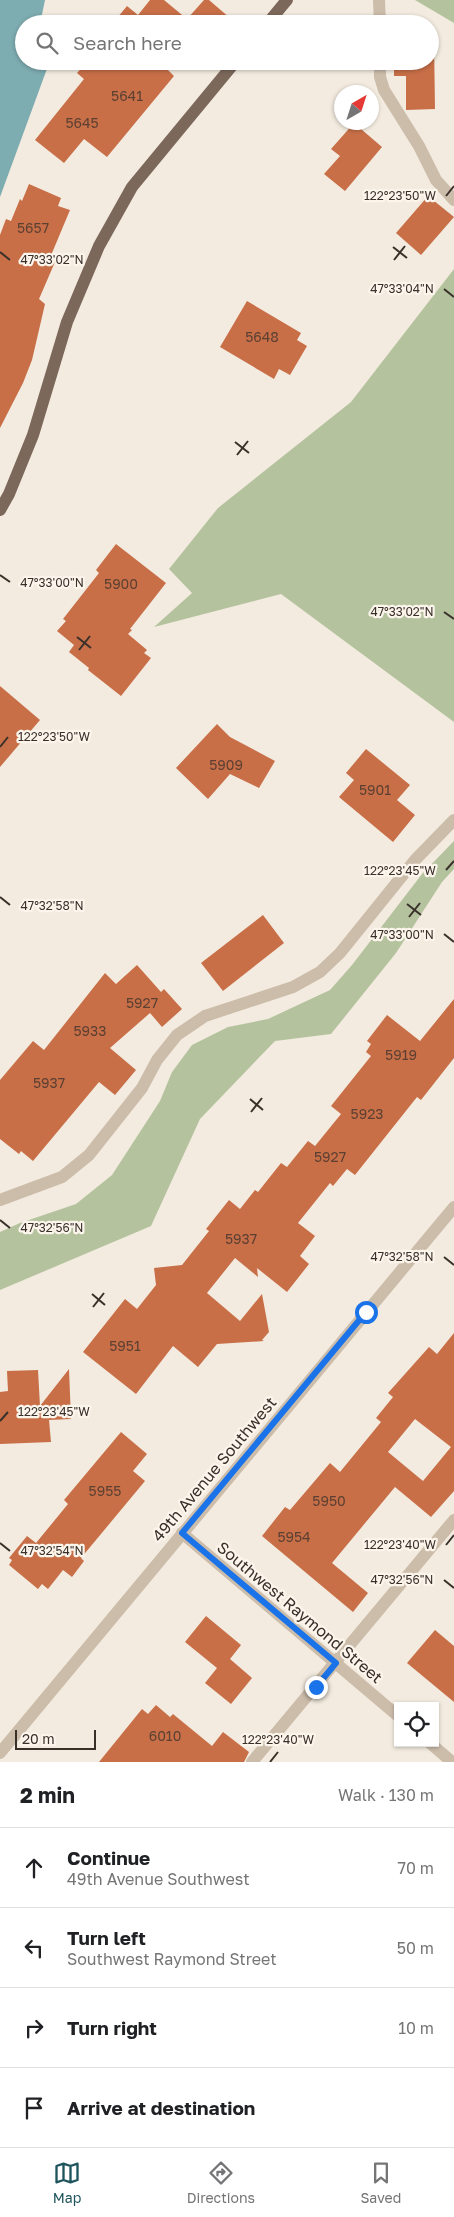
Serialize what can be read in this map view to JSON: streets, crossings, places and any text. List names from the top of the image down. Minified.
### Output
{"streets":{"street":["49th Avenue Southwest","Southwest Raymond Street"]},"crossings":[["49th Avenue Southwest","Southwest Raymond Street"]],"house_numbers":["5641","5645","5657","5648","5900","5909","5901","5927","5933","5919","5937","5923","5927","5937","5951","5955","5950","5954","6010"],"scale_bar":"20 m","north":"top right","page":{"search":"Search here","scale":"20 m","heading":["2 min","Walk · 130 m"],"list":[["Continue","49th Avenue Southwest","70 m"],["Turn left","Southwest Raymond Street","50 m"],["Turn right","10 m"],"Arrive at destination"],"nav":["Map","Directions","Saved"]},"coordinates":["122°23'50\"W","47°33'02\"N","47°33'04\"N","47°33'00\"N","122°23'45\"W","47°32'58\"N","47°32'56\"N","122°23'40\"W","47°32'54\"N"]}
